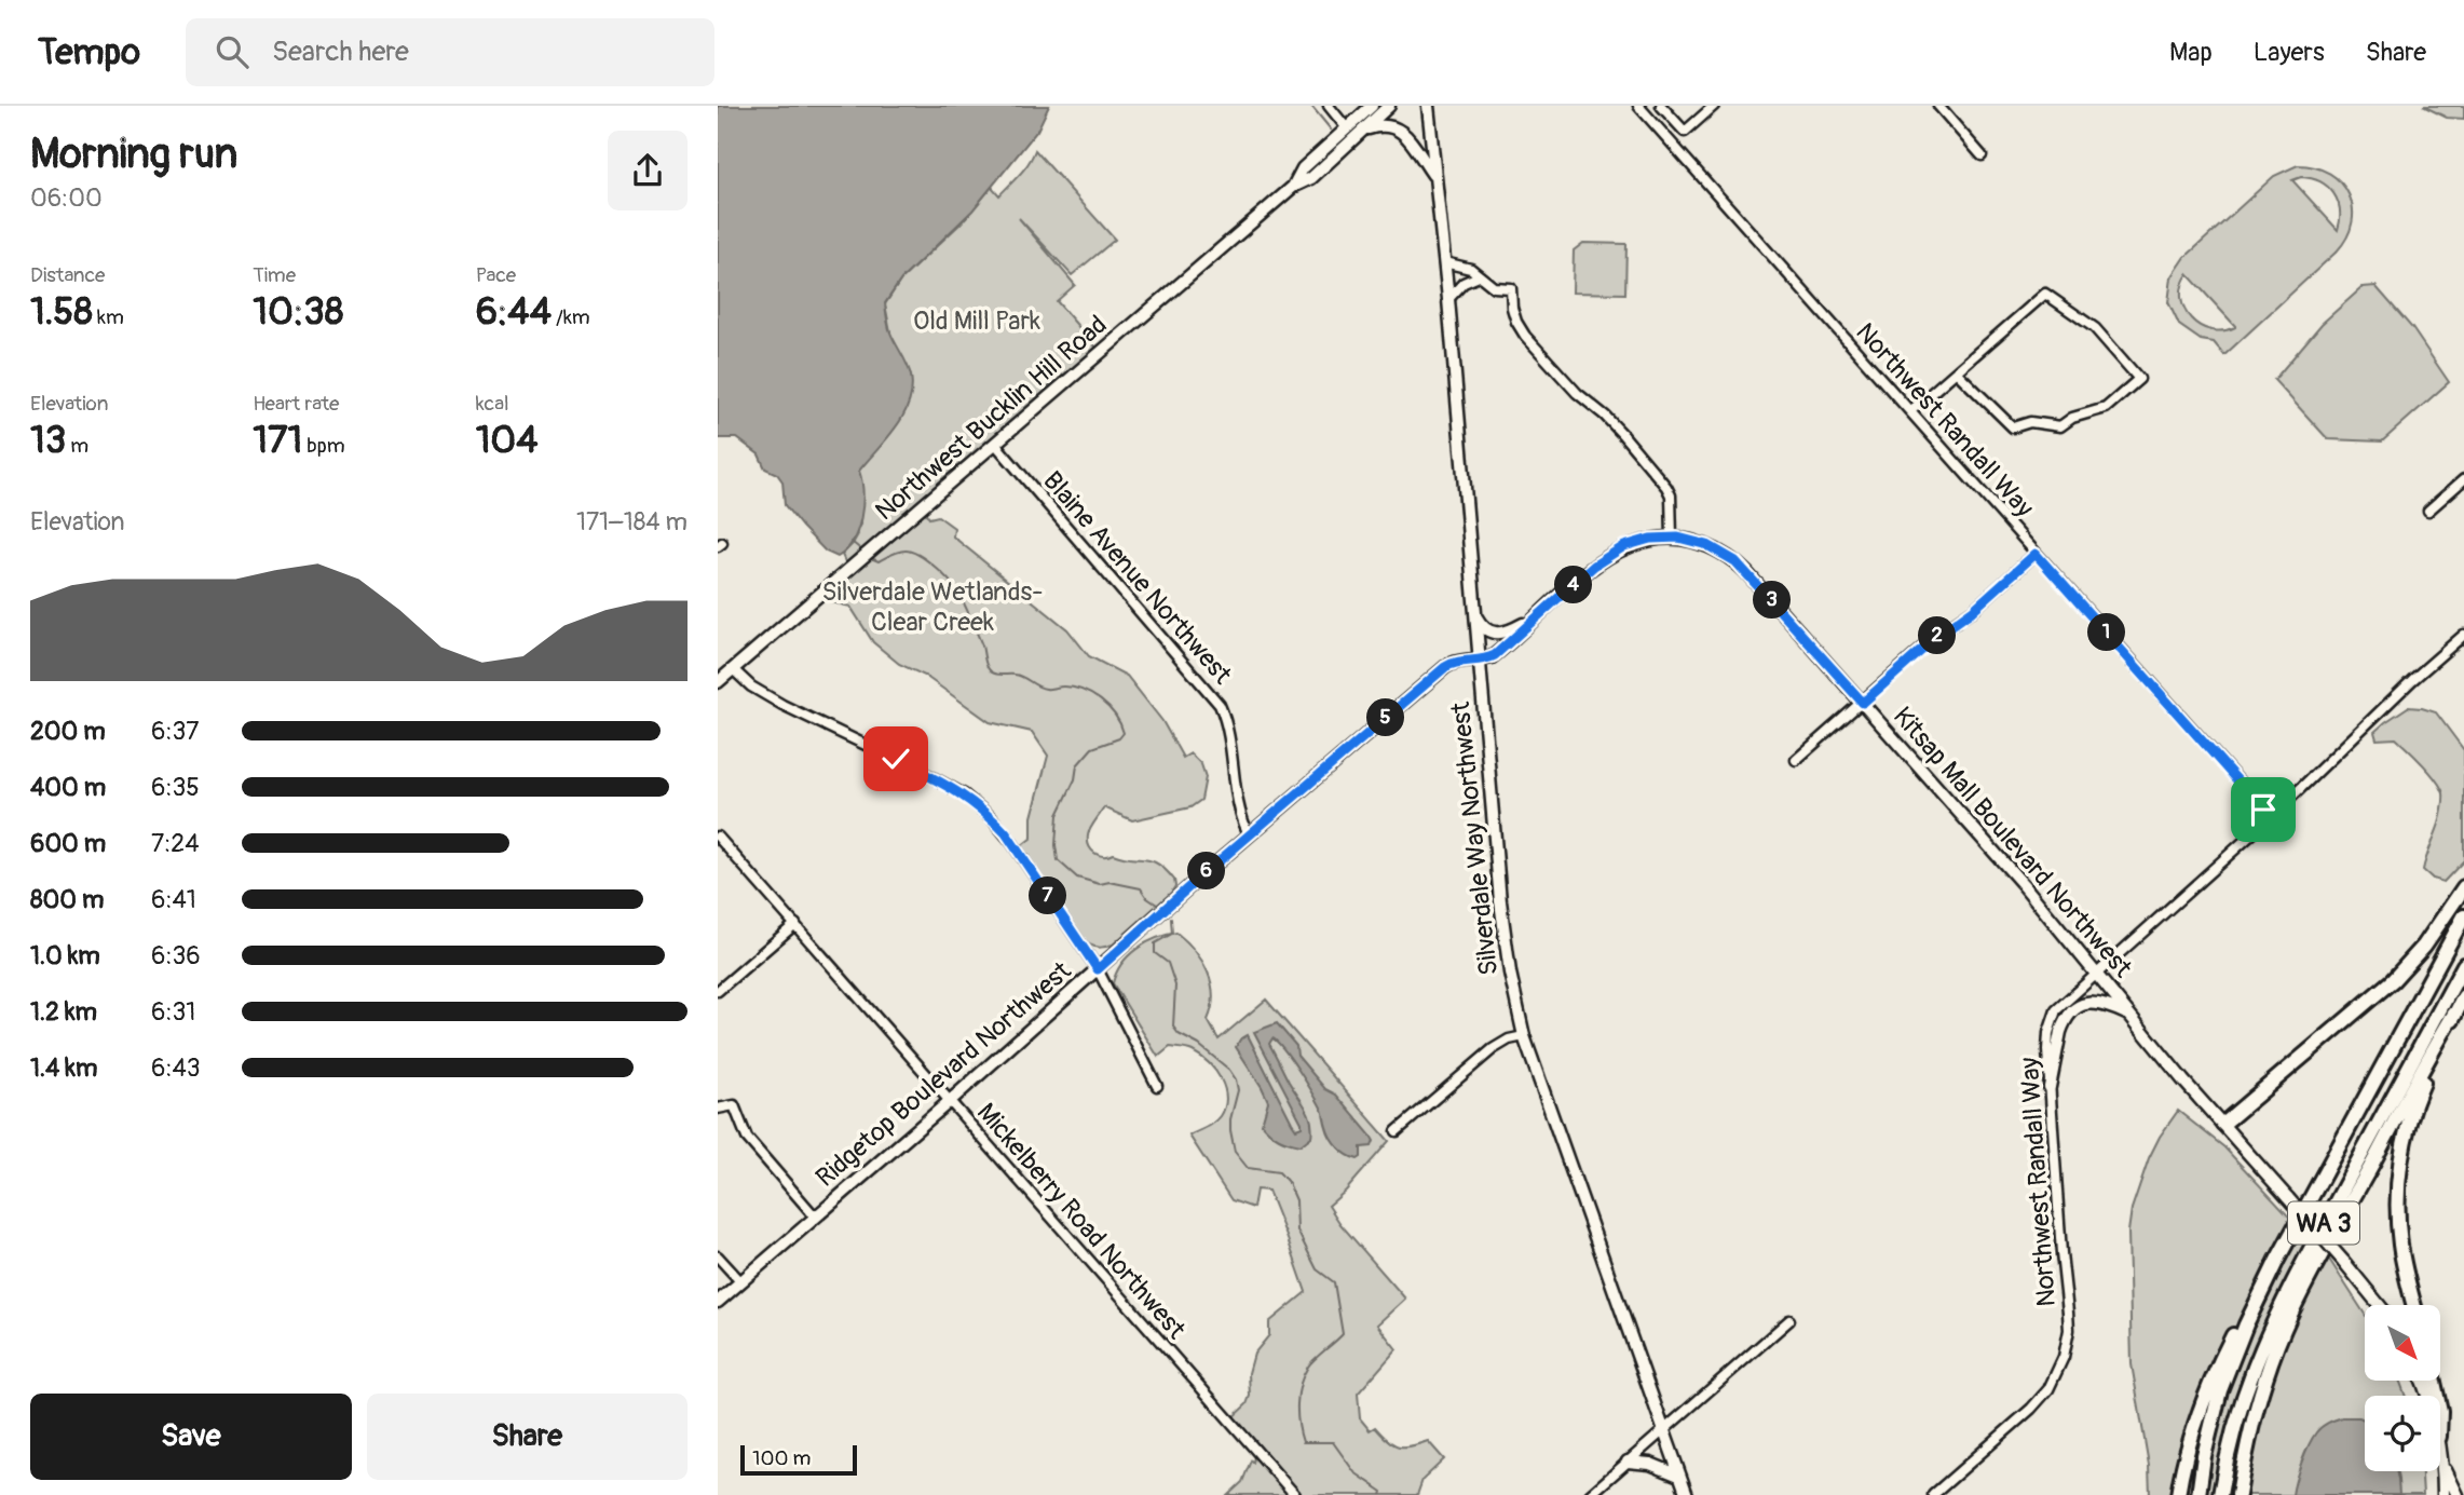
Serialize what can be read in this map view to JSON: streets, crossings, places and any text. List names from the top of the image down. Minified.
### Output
{"streets":{"highway":["WA 3"],"main road":["Northwest Bucklin Hill Road","Silverdale Way Northwest","Kitsap Mall Boulevard Northwest","Ridgetop Boulevard Northwest"],"street":["Northwest Randall Way","Blaine Avenue Northwest","Mickelberry Road Northwest"]},"crossings":[["Northwest Bucklin Hill Road","Blaine Avenue Northwest"],["Northwest Randall Way","Kitsap Mall Boulevard Northwest"],["Blaine Avenue Northwest","Ridgetop Boulevard Northwest"],["Silverdale Way Northwest","Kitsap Mall Boulevard Northwest"],["Silverdale Way Northwest","Ridgetop Boulevard Northwest"],["Kitsap Mall Boulevard Northwest","Ridgetop Boulevard Northwest"],["Ridgetop Boulevard Northwest","Mickelberry Road Northwest"]],"parks":["Old Mill Park","Silverdale Wetlands- Clear Creek"],"scale_bar":"100 m","north":"bottom right","page":{"header":"Tempo","search":"Search here","nav":["Map","Layers","Share"],"heading":["Morning run","06:00"],"stats":[["Distance","1.58 km"],["Time","10:38"],["Pace","6:44 /km"],["Elevation","13 m"],["Heart rate","171 bpm"],["kcal","104"]],"chart":["Elevation","171–184 m"],"pins":["4","3","1","2","5","6","7"],"list":[{"name":"200 m","note":"6:37"},{"name":"400 m","note":"6:35"},{"name":"600 m","note":"7:24"},{"name":"800 m","note":"6:41"},{"name":"1.0 km","note":"6:36"},{"name":"1.2 km","note":"6:31"},{"name":"1.4 km","note":"6:43"}],"buttons":["Save","Share"],"scale":"100 m"}}
